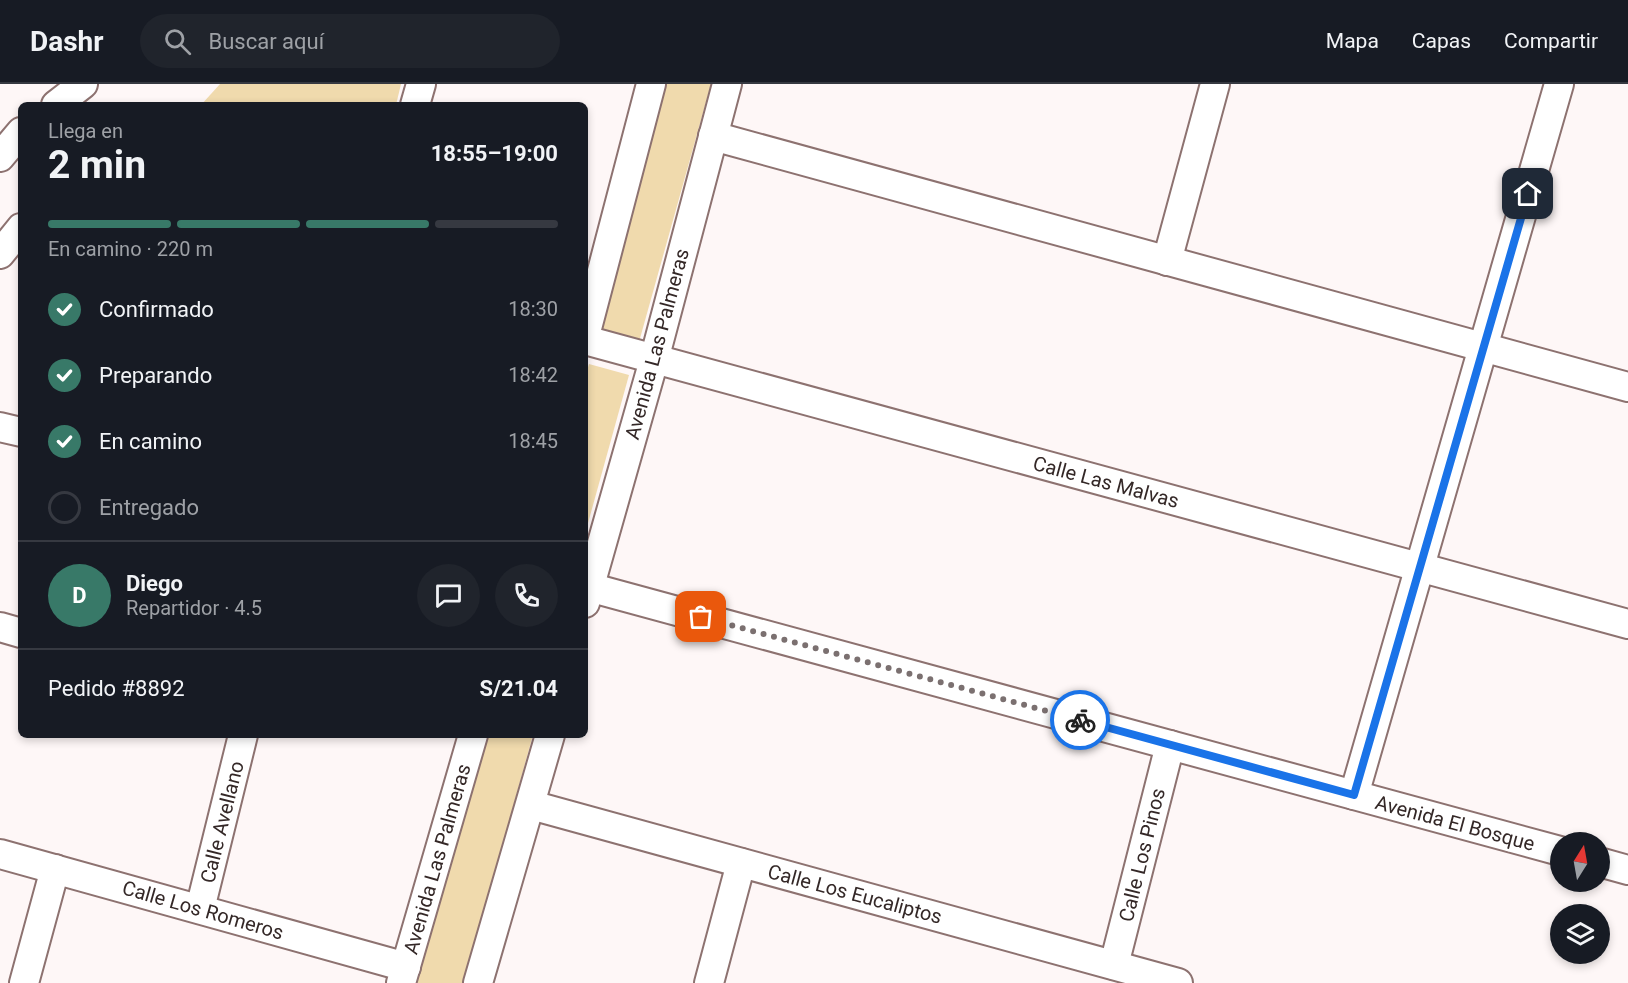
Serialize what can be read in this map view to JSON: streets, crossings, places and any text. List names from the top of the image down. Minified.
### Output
{"streets":{"street":["Avenida Las Palmeras","Calle Las Malvas","Calle Avellano","Avenida El Bosque","Calle Los Pinos","Calle Los Eucaliptos","Calle Los Romeros"]},"crossings":[["Avenida Las Palmeras","Calle Las Malvas"],["Avenida Las Palmeras","Calle Los Romeros"],["Calle Avellano","Calle Los Romeros"],["Avenida El Bosque","Calle Los Pinos"],["Calle Los Pinos","Calle Los Eucaliptos"]],"north":"top","page":{"header":"Dashr","search":"Buscar aquí","nav":["Mapa","Capas","Compartir"],"heading":["2 min","Llega en","18:55–19:00"],"panel":["Diego","Repartidor · 4.5","Pedido #8892","S/21.04"],"bar":"En camino · 220 m","list":[["Confirmado","18:30"],["Preparando","18:42"],["En camino","18:45"],"Entregado"],"round":"D"}}
